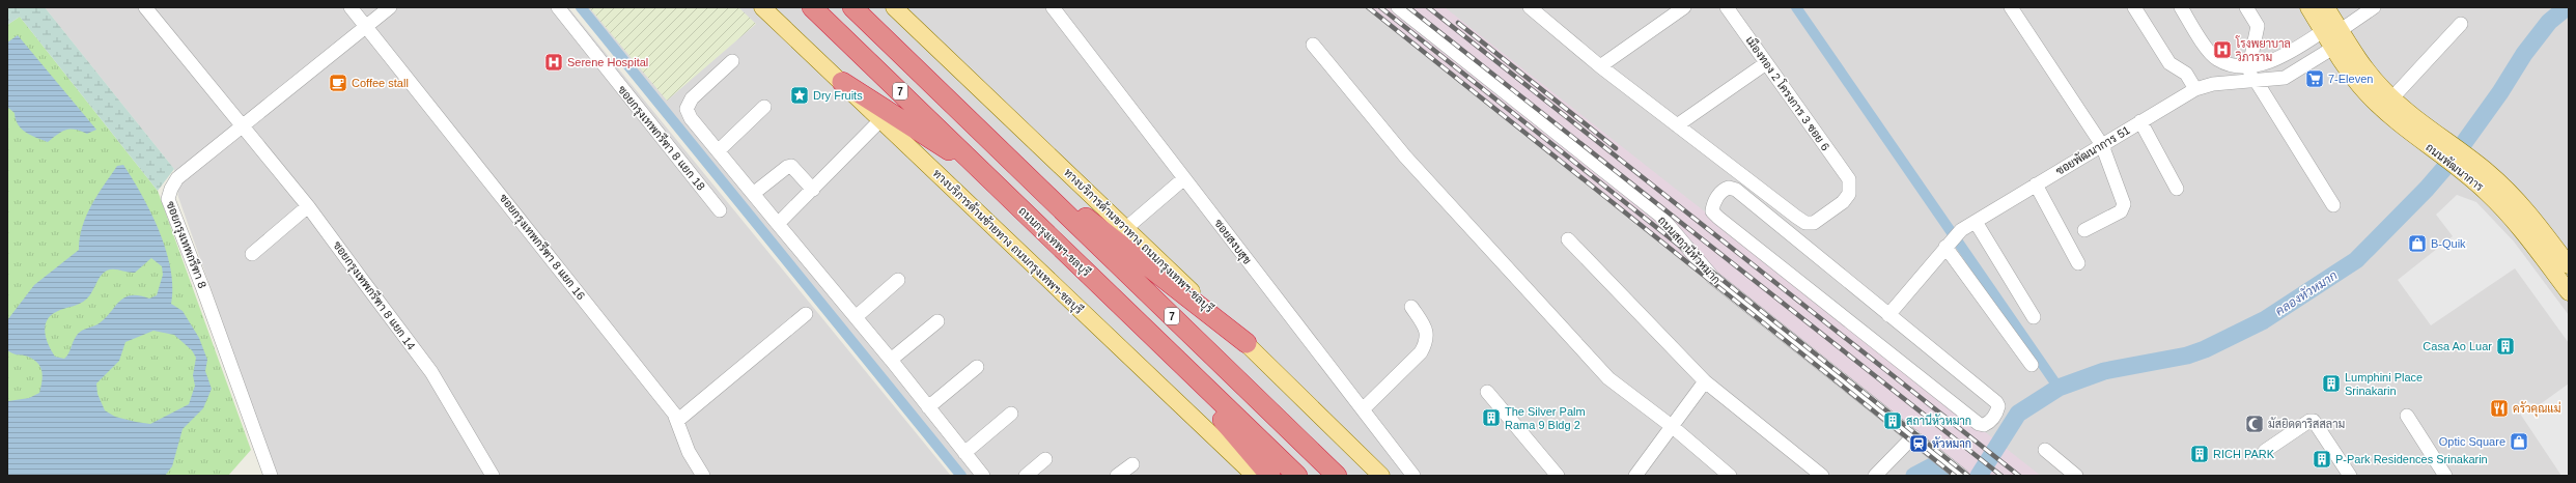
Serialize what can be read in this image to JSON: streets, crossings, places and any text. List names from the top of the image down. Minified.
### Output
{"streets":{"highway":["7","ถนนกรุงเทพฯ-ชลบุรี"],"main road":["ถนนพัฒนาการ","ทางบริการด้านขวาทาง ถนนกรุงเทพฯ-ชลบุรี","ทางบริการด้านซ้ายทาง ถนนกรุงเทพฯ-ชลบุรี"],"street":["เมืองทอง 2 โครงการ 3 ซอย 6","ซอยกรุงเทพกรีฑา 8 แยก 18","ซอยพัฒนาการ 51","ซอยสงบสุข","ซอยกรุงเทพกรีฑา 8","ซอยกรุงเทพกรีฑา 8 แยก 16","ถนนสถานีหัวหมาก","ซอยกรุงเทพกรีฑา 8 แยก 14"]},"crossings":[["ซอยพัฒนาการ 51","ถนนพัฒนาการ"],["ซอยกรุงเทพกรีฑา 8","ซอยกรุงเทพกรีฑา 8 แยก 16"],["ซอยกรุงเทพกรีฑา 8","ซอยกรุงเทพกรีฑา 8 แยก 14"]],"water":["คลองหัวหมาก"],"places":{"hospital":["โรงพยาบาล วิภาราม","Serene Hospital"],"supermarket":["7-Eleven"],"cafe":["Coffee stall"],"place":["Dry Fruits"],"shop":["B-Quik","Optic Square"],"building":["Casa Ao Luar","Lumphini Place Srinakarin","The Silver Palm Rama 9 Bldg 2","สถานีหัวหมาก","RICH PARK","P-Park Residences Srinakarin"],"restaurant":["ครัวคุณแม่"],"mosque":["มัสยิดดาริสสลาม"],"station":["หัวหมาก"]}}
